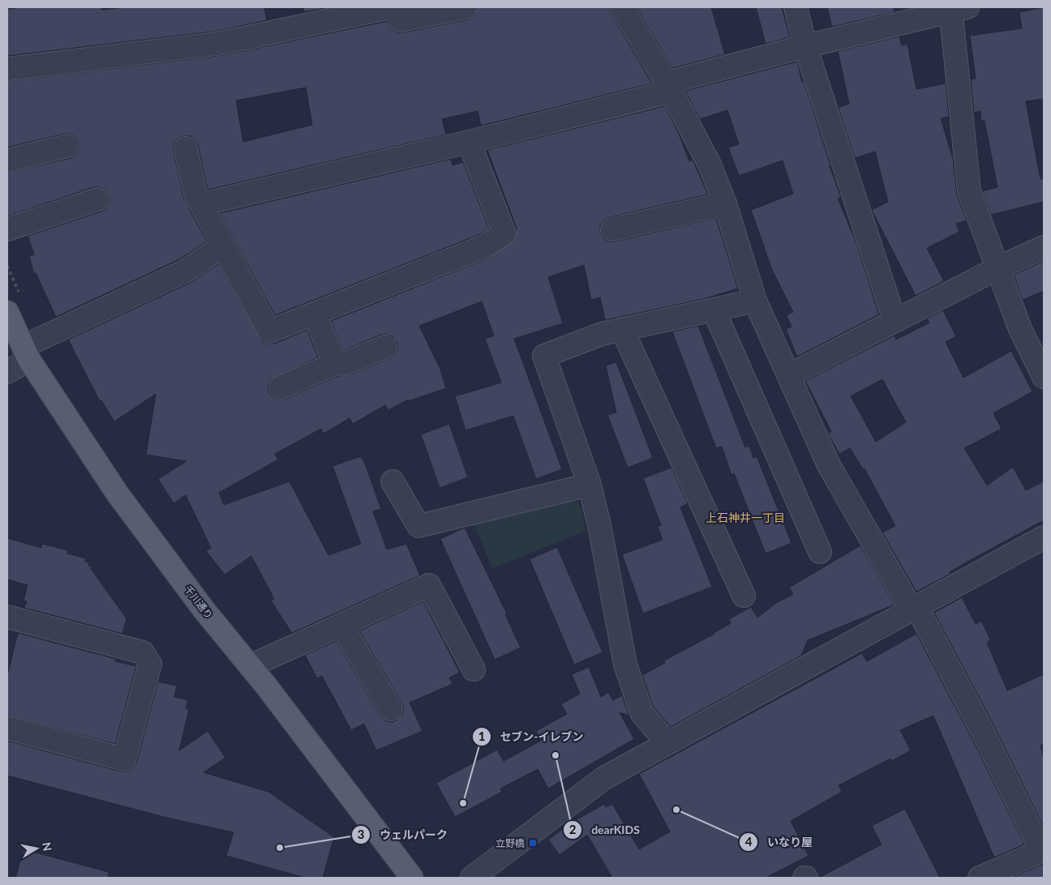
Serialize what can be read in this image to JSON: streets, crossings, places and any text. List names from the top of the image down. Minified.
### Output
{"streets":{"main road":["千川通り"]},"districts":["上石神井一丁目"],"places":{"other":["dearKIDS","セブン-イレブン","いなり屋","ウェルパーク"],"transit":["立野橋"]},"north":"right"}
